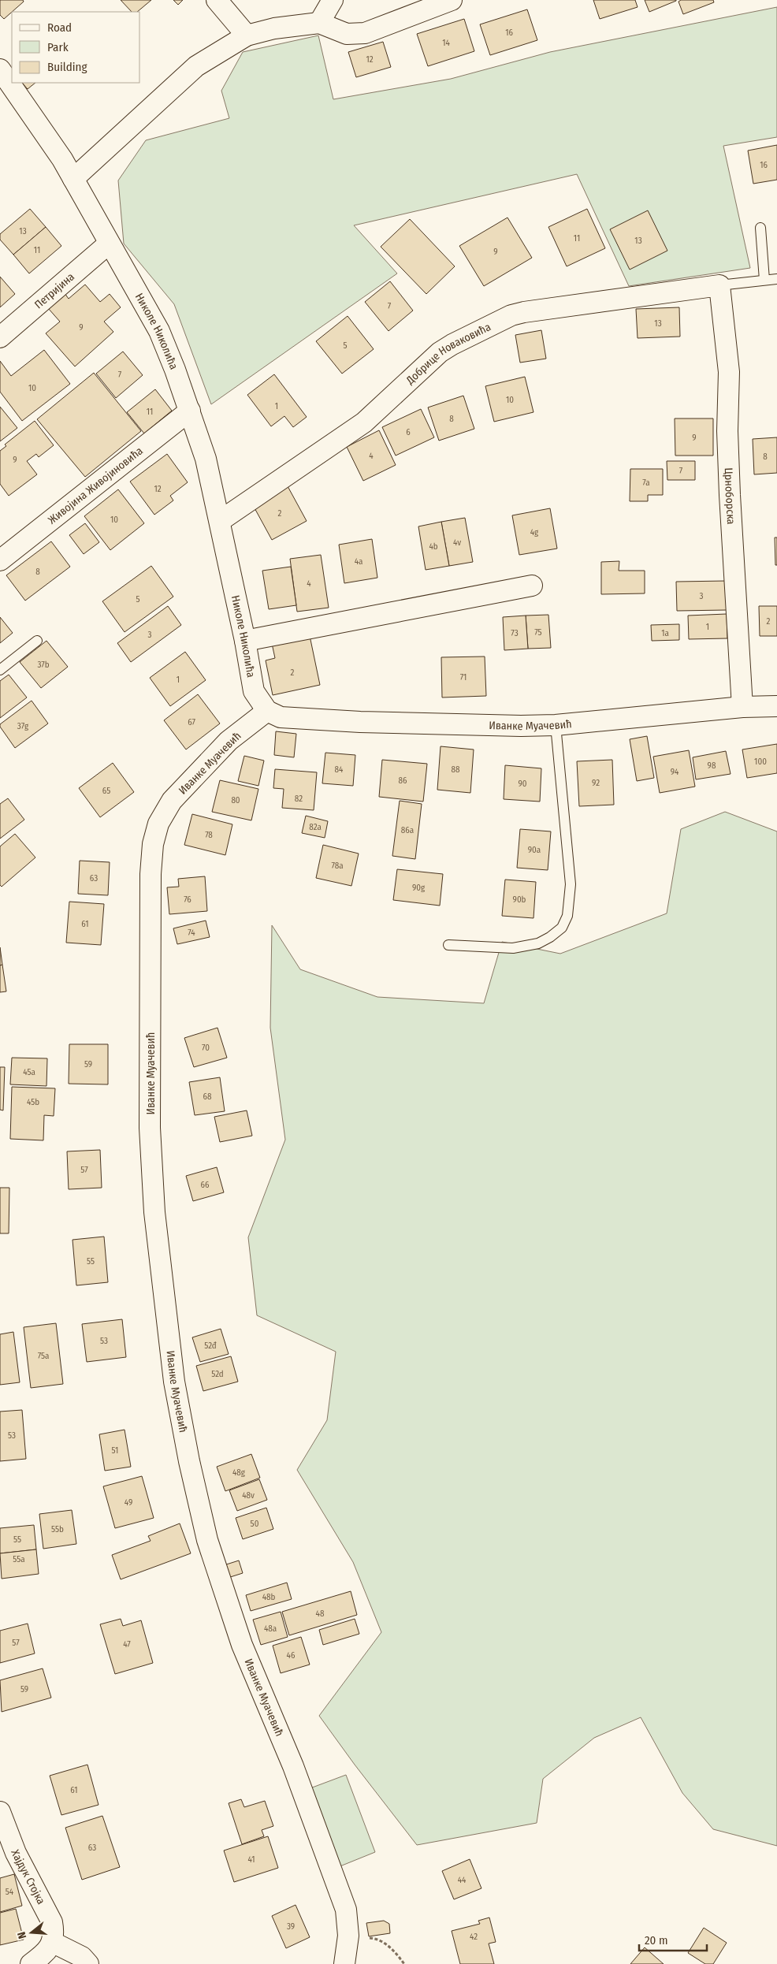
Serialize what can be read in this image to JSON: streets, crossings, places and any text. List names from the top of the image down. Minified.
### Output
{"streets":{"street":["Петријина","Николе Николића","Добрице Новаковића","Живојина Живојиновића","Црноборска","Иванке Муачевић","Хајдук Стојка"]},"crossings":[["Петријина","Николе Николића"],["Николе Николића","Добрице Новаковића"],["Николе Николића","Живојина Живојиновића"],["Николе Николића","Иванке Муачевић"],["Добрице Новаковића","Црноборска"],["Црноборска","Иванке Муачевић"]],"house_numbers":["16","14","12","16","13","11","13","11","9","7","13","9","5","7","10","10","1","11","8","6","9","4","8","9","7","7a","12","2","10","4g","4v","4b","4a","8","4","3","5","2","1","75","73","1a","3","37b","2","71","1","67","37g","100","98","84","88","94","86","92","90","65","82","80","82a","86a","78","90a","78a","63","90g","76","90b","61","74","70","59","45a","68","45b","57","66","55","53","52đ","75a","52d","53","51","48g","48v","49","50","55b","55","55a","48b","48","48a","57","47","46","59","61","63","41","44","54","39","42"],"legend":["Road","Park","Building"],"scale_bar":"20 m","north":"left"}
